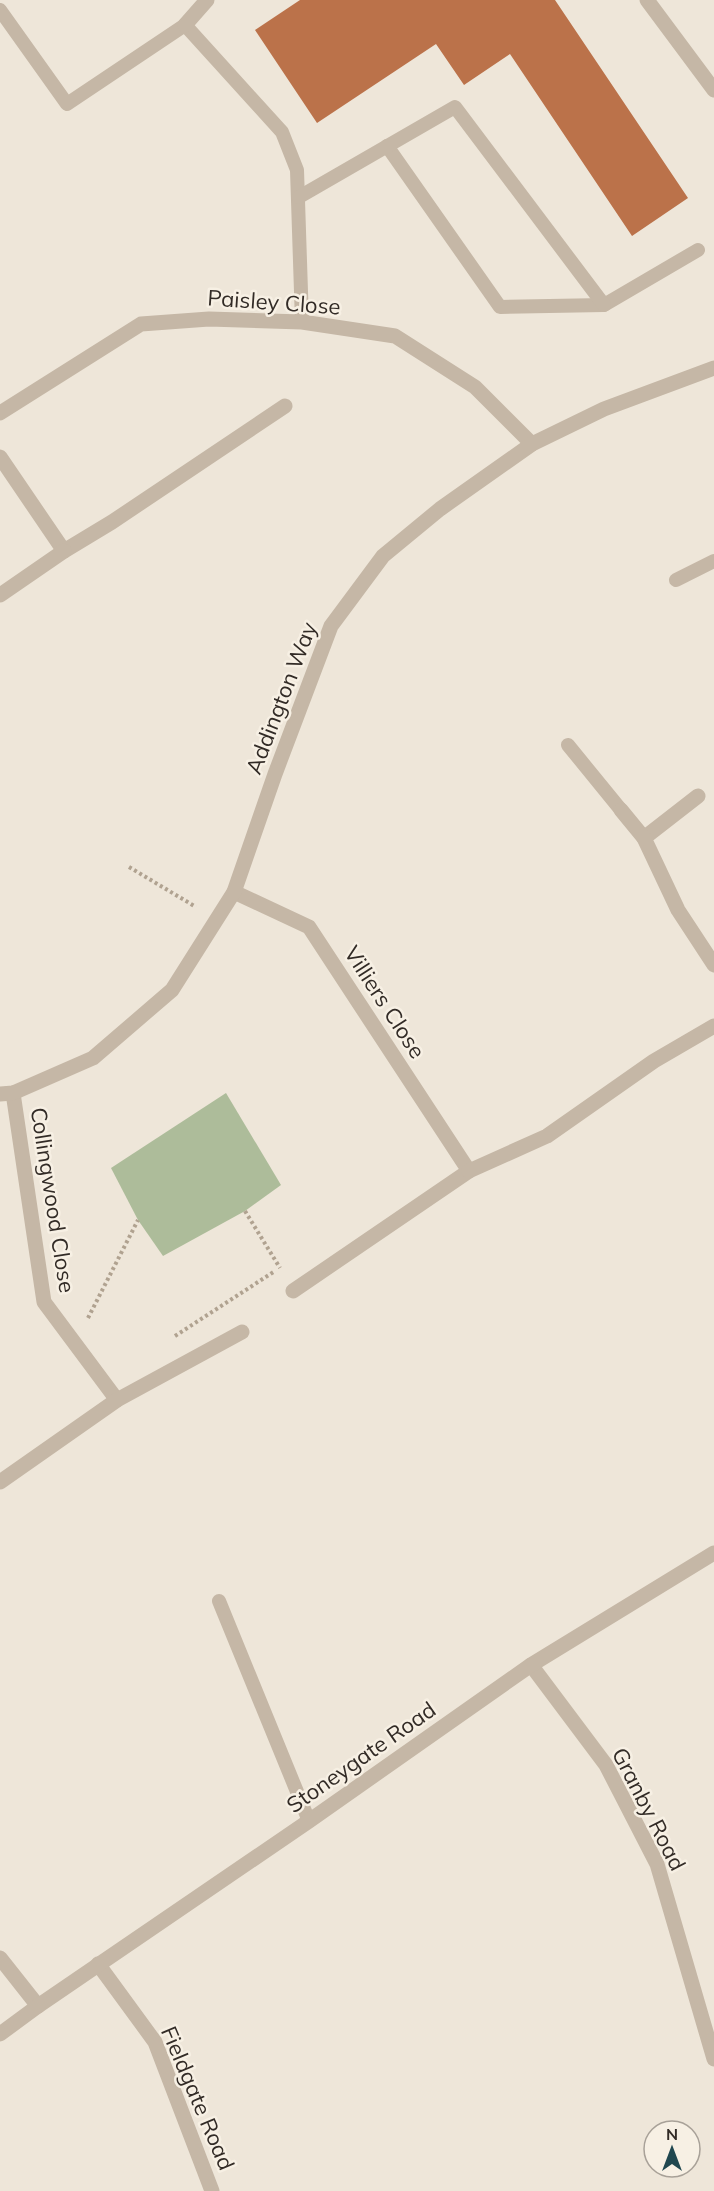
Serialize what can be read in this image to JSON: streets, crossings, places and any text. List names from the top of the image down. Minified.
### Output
{"streets":{"street":["Paisley Close","Addington Way","Villiers Close","Collingwood Close","Stoneygate Road","Granby Road","Fieldgate Road"]},"crossings":[["Paisley Close","Addington Way"],["Addington Way","Villiers Close"],["Addington Way","Collingwood Close"],["Stoneygate Road","Granby Road"],["Stoneygate Road","Fieldgate Road"]],"north":"top"}
